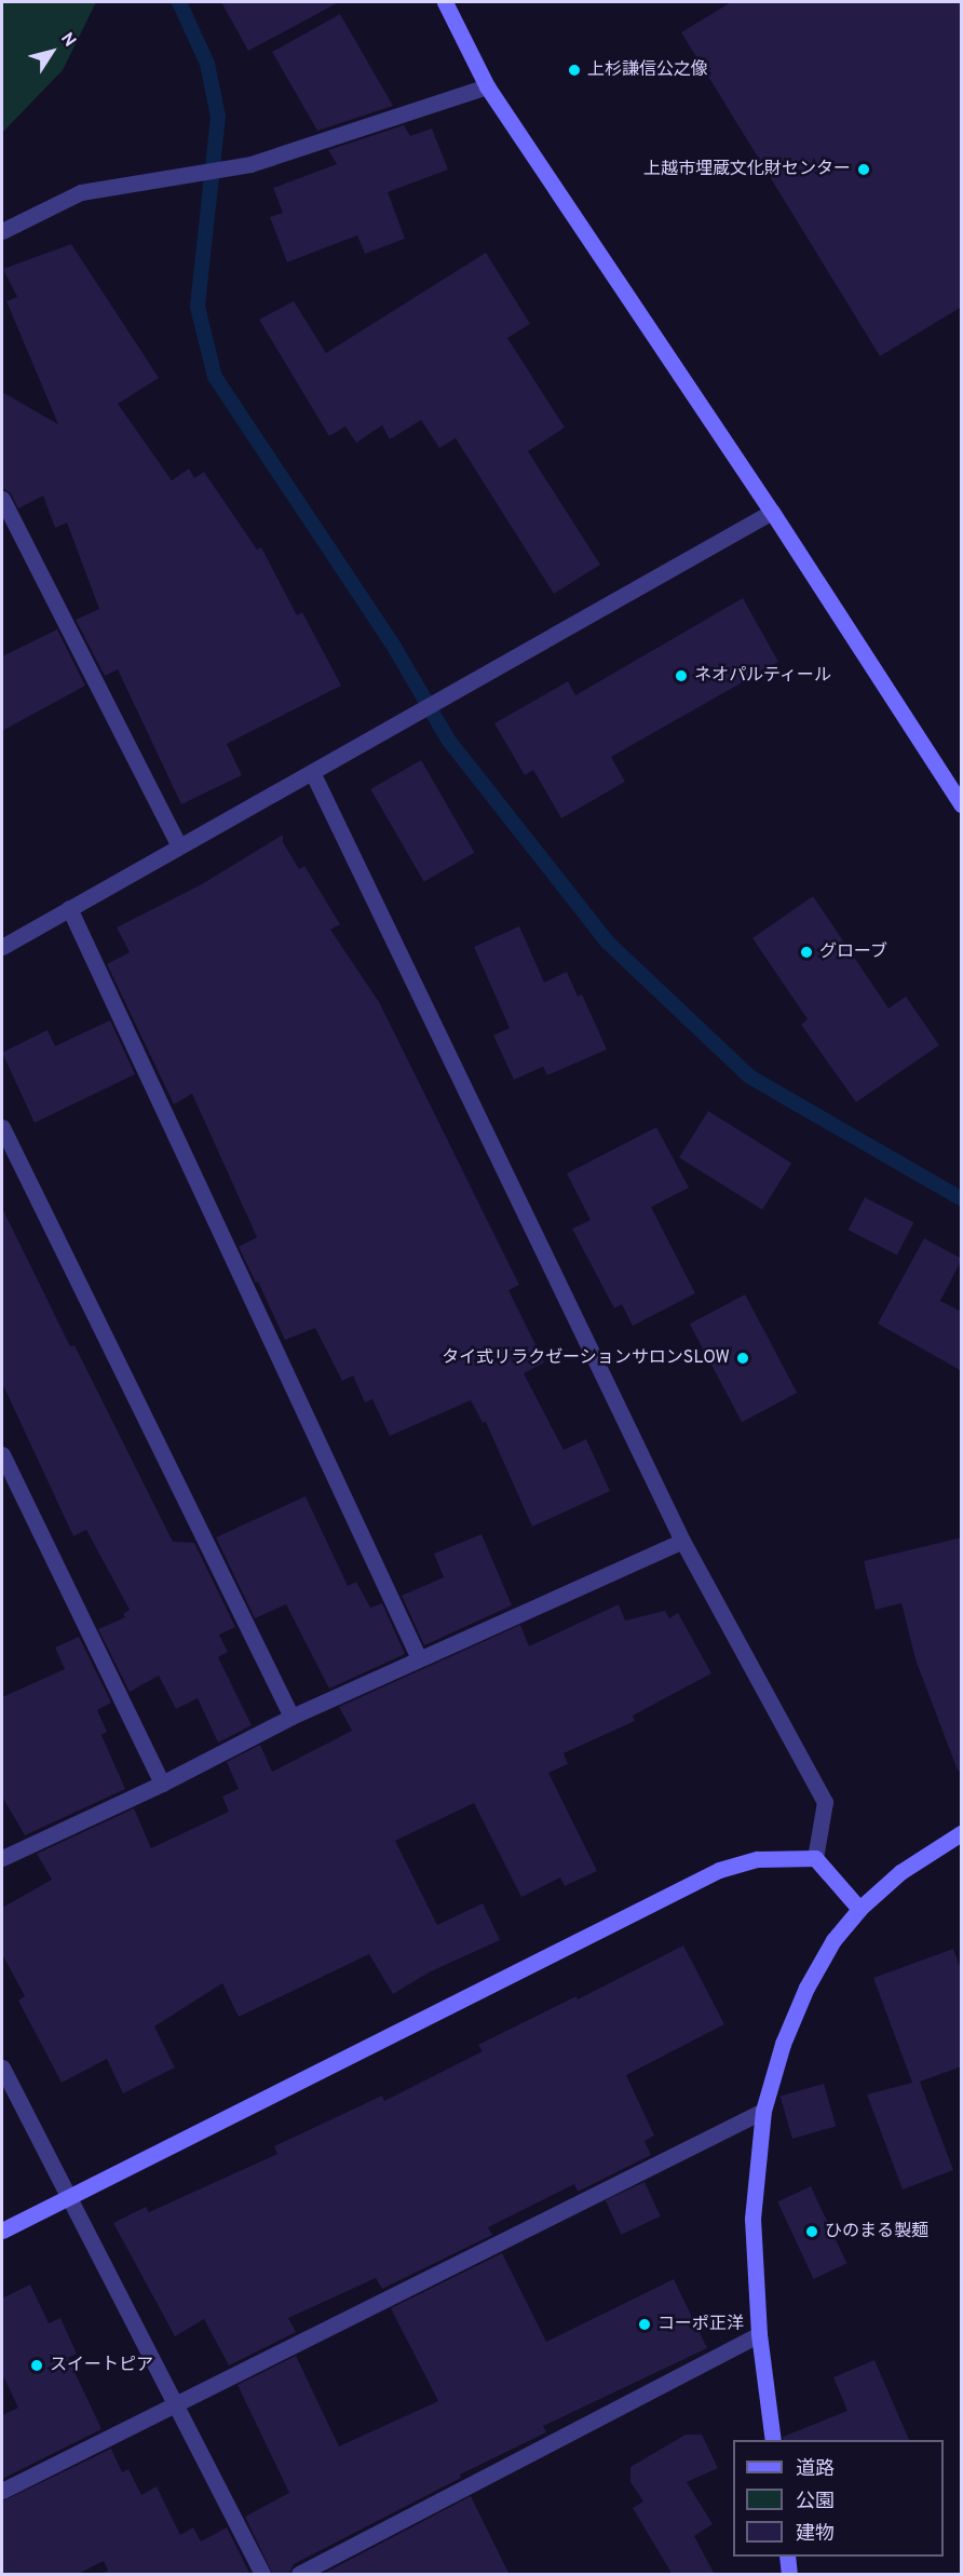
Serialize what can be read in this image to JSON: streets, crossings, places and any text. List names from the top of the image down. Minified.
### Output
{"places":["上杉謙信公之像","上越市埋蔵文化財センター","ネオパルティール","グローブ","タイ式リラクゼーションサロンSLOW","ひのまる製麺","コーポ正洋","スイートピア"],"legend":["道路","公園","建物"],"north":"top right"}
